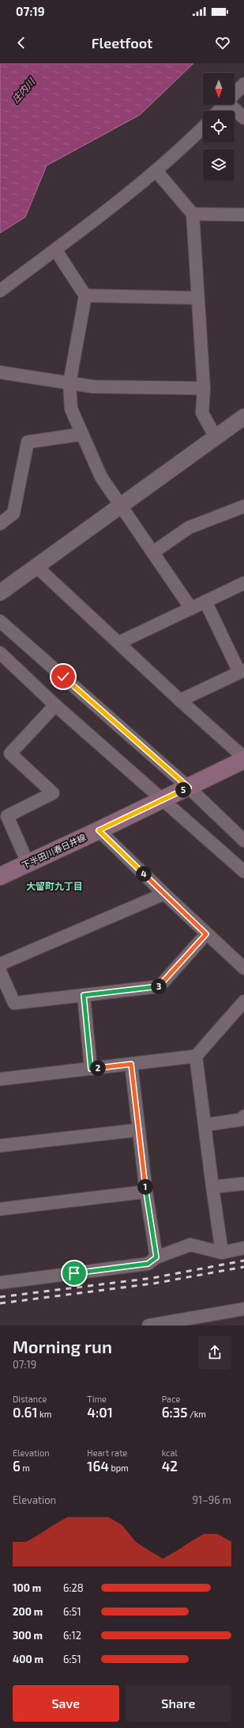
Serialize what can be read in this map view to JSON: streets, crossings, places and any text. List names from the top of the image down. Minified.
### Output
{"streets":{"main road":["下半田川春日井線"]},"districts":["大留町九丁目"],"water":["庄内川"],"north":"bottom","page":{"status":"07:19","header":"Fleetfoot","pins":["5","4","3","2","1"],"heading":["Morning run","07:19"],"stats":[["Distance","0.61 km"],["Time","4:01"],["Pace","6:35 /km"],["Elevation","6 m"],["Heart rate","164 bpm"],["kcal","42"]],"chart":["Elevation","91–96 m"],"list":[{"name":"100 m","note":"6:28"},{"name":"200 m","note":"6:51"},{"name":"300 m","note":"6:12"},{"name":"400 m","note":"6:51"}],"buttons":["Save","Share"]}}
